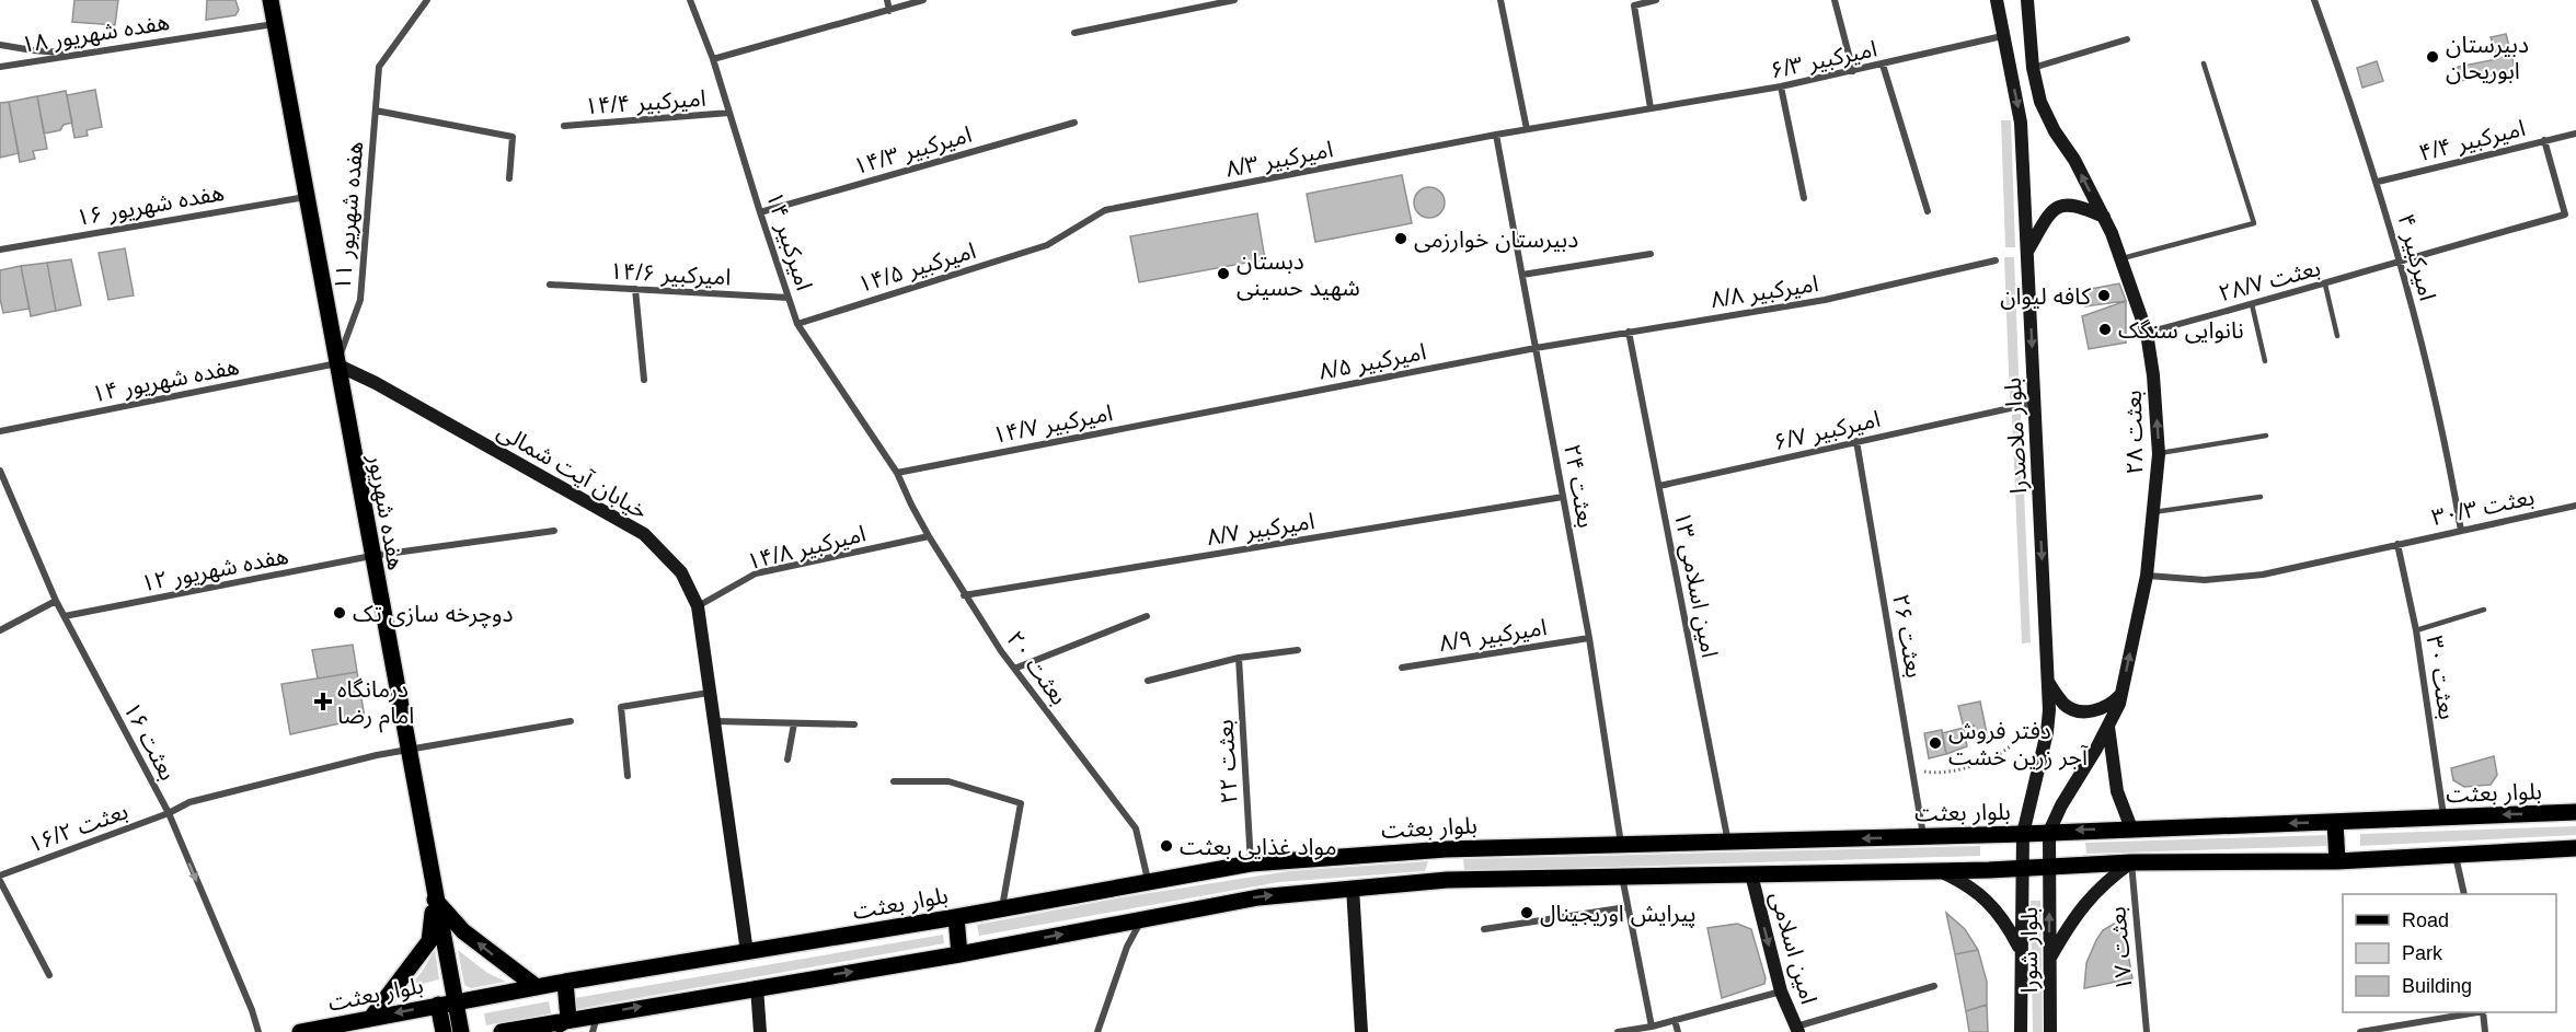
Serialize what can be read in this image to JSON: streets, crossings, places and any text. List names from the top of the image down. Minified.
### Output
{"streets":{"main road":["بعثت ۲۸","بلوار ملاصدرا","خیابان آیت شمالی","هفده شهریور","بلوار بعثت","امین اسلامی","بلوار شورا"],"street":["هفده شهریور ۱۸","امیرکبیر ۶/۳","امیرکبیر ۱۴/۴","امیرکبیر ۴/۴","امیرکبیر ۱۴/۳","امیرکبیر ۸/۳","هفده شهریور ۱۶","هفده شهریور ۱۱","امیرکبیر ۱۴","امیرکبیر ۴","امیرکبیر ۱۴/۵","امیرکبیر ۱۴/۶","بعثت ۲۸/۷","امیرکبیر ۸/۸","امیرکبیر ۸/۵","هفده شهریور ۱۴","امیرکبیر ۱۴/۷","امیرکبیر ۶/۷","بعثت ۲۴","بعثت ۳۰/۳","امیرکبیر ۸/۷","امیرکبیر ۱۴/۸","هفده شهریور ۱۲","امین اسلامی ۱۳","امیرکبیر ۸/۹","بعثت ۲۶","بعثت ۲۰","بعثت ۳۰","بعثت ۱۶","بعثت ۲۲","بعثت ۱۶/۲","بعثت ۱۷"]},"crossings":[["هفده شهریور ۱۸","هفده شهریور"],["امیرکبیر ۶/۳","امیرکبیر ۸/۳"],["امیرکبیر ۶/۳","بلوار ملاصدرا"],["امیرکبیر ۱۴/۴","امیرکبیر ۱۴"],["امیرکبیر ۴/۴","امیرکبیر ۴"],["امیرکبیر ۴/۴","بعثت ۲۸/۷"],["امیرکبیر ۱۴/۳","امیرکبیر ۱۴"],["امیرکبیر ۸/۳","امیرکبیر ۱۴/۵"],["امیرکبیر ۸/۳","بعثت ۲۴"],["هفده شهریور ۱۶","هفده شهریور"],["هفده شهریور ۱۱","هفده شهریور ۱۴"],["هفده شهریور ۱۱","خیابان آیت شمالی"],["هفده شهریور ۱۱","هفده شهریور"],["امیرکبیر ۱۴","امیرکبیر ۱۴/۵"],["امیرکبیر ۱۴","امیرکبیر ۱۴/۶"],["امیرکبیر ۱۴","امیرکبیر ۱۴/۷"],["امیرکبیر ۱۴","بعثت ۲۰"],["امیرکبیر ۴","بعثت ۲۸/۷"],["امیرکبیر ۴","بعثت ۳۰/۳"],["بعثت ۲۸/۷","بعثت ۲۸"],["امیرکبیر ۸/۸","امیرکبیر ۸/۵"],["امیرکبیر ۸/۸","بعثت ۲۴"],["امیرکبیر ۸/۸","امین اسلامی ۱۳"],["امیرکبیر ۸/۵","امیرکبیر ۱۴/۷"],["امیرکبیر ۸/۵","بعثت ۲۴"],["هفده شهریور ۱۴","خیابان آیت شمالی"],["هفده شهریور ۱۴","هفده شهریور"],["امیرکبیر ۱۴/۷","بعثت ۲۰"],["امیرکبیر ۶/۷","بلوار ملاصدرا"],["امیرکبیر ۶/۷","امین اسلامی ۱۳"],["امیرکبیر ۶/۷","بعثت ۲۶"],["بعثت ۲۸","بعثت ۳۰/۳"],["بعثت ۲۸","بلوار بعثت"],["بعثت ۲۸","بلوار شورا"],["بلوار ملاصدرا","بلوار بعثت"],["بلوار ملاصدرا","بلوار شورا"],["خیابان آیت شمالی","هفده شهریور"],["خیابان آیت شمالی","امیرکبیر ۱۴/۸"],["خیابان آیت شمالی","بلوار بعثت"],["بعثت ۲۴","امیرکبیر ۸/۷"],["بعثت ۲۴","امیرکبیر ۸/۹"],["بعثت ۲۴","بلوار بعثت"],["بعثت ۳۰/۳","بعثت ۳۰"],["هفده شهریور","هفده شهریور ۱۲"],["هفده شهریور","بلوار بعثت"],["هفده شهریور","بعثت ۱۶/۲"],["امیرکبیر ۸/۷","بعثت ۲۰"],["امیرکبیر ۱۴/۸","بعثت ۲۰"],["هفده شهریور ۱۲","بعثت ۱۶"],["امین اسلامی ۱۳","بلوار بعثت"],["بعثت ۲۶","بلوار بعثت"],["بعثت ۲۰","بلوار بعثت"],["بعثت ۳۰","بلوار بعثت"],["بعثت ۱۶","بعثت ۱۶/۲"],["بعثت ۲۲","بلوار بعثت"]],"one_way":["بعثت ۲۸","بلوار ملاصدرا","بعثت ۱۶","امین اسلامی"],"places":{"other":["دبیرستان ابوریحان","دبیرستان خوارزمی","دبستان شهید حسینی","کافه لیوان","نانوایی سنگک","دوچرخه سازی تک","دفتر فروش آجر زرین خشت","مواد غذایی بعثت","پیرایش اوریجینال"],"health":["درمانگاه امام رضا"]},"legend":["Road","Park","Building"]}
